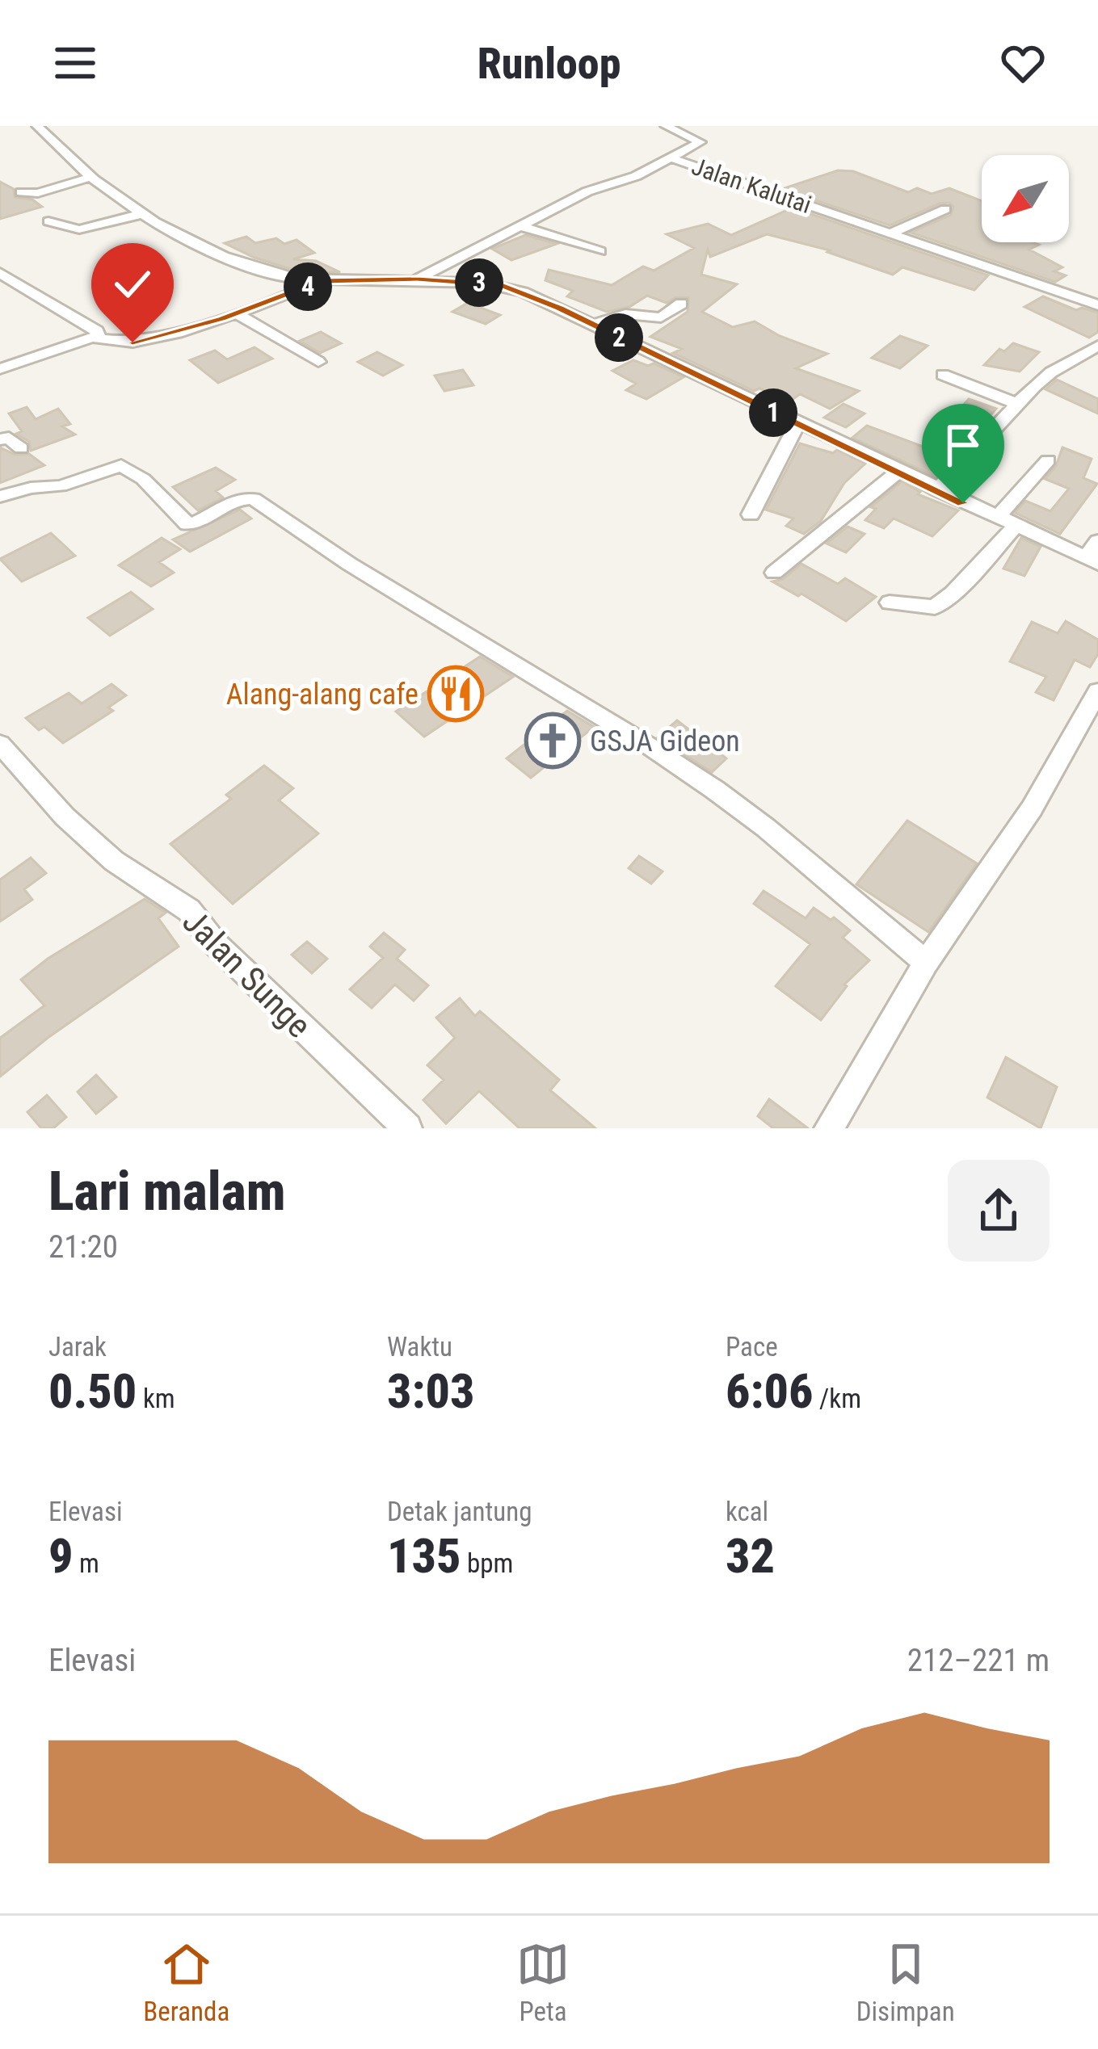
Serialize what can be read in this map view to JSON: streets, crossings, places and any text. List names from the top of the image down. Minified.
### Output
{"streets":{"street":["Jalan Kalutai","Jalan Sunge"]},"places":{"restaurant":["Alang-alang cafe"],"church":["GSJA Gideon"]},"north":"bottom left","page":{"header":"Runloop","pins":["3","4","2","1"],"heading":["Lari malam","21:20"],"stats":[["Jarak","0.50 km"],["Waktu","3:03"],["Pace","6:06 /km"],["Elevasi","9 m"],["Detak jantung","135 bpm"],["kcal","32"]],"chart":["Elevasi","212–221 m"],"tabs":["Beranda","Peta","Disimpan"]}}
